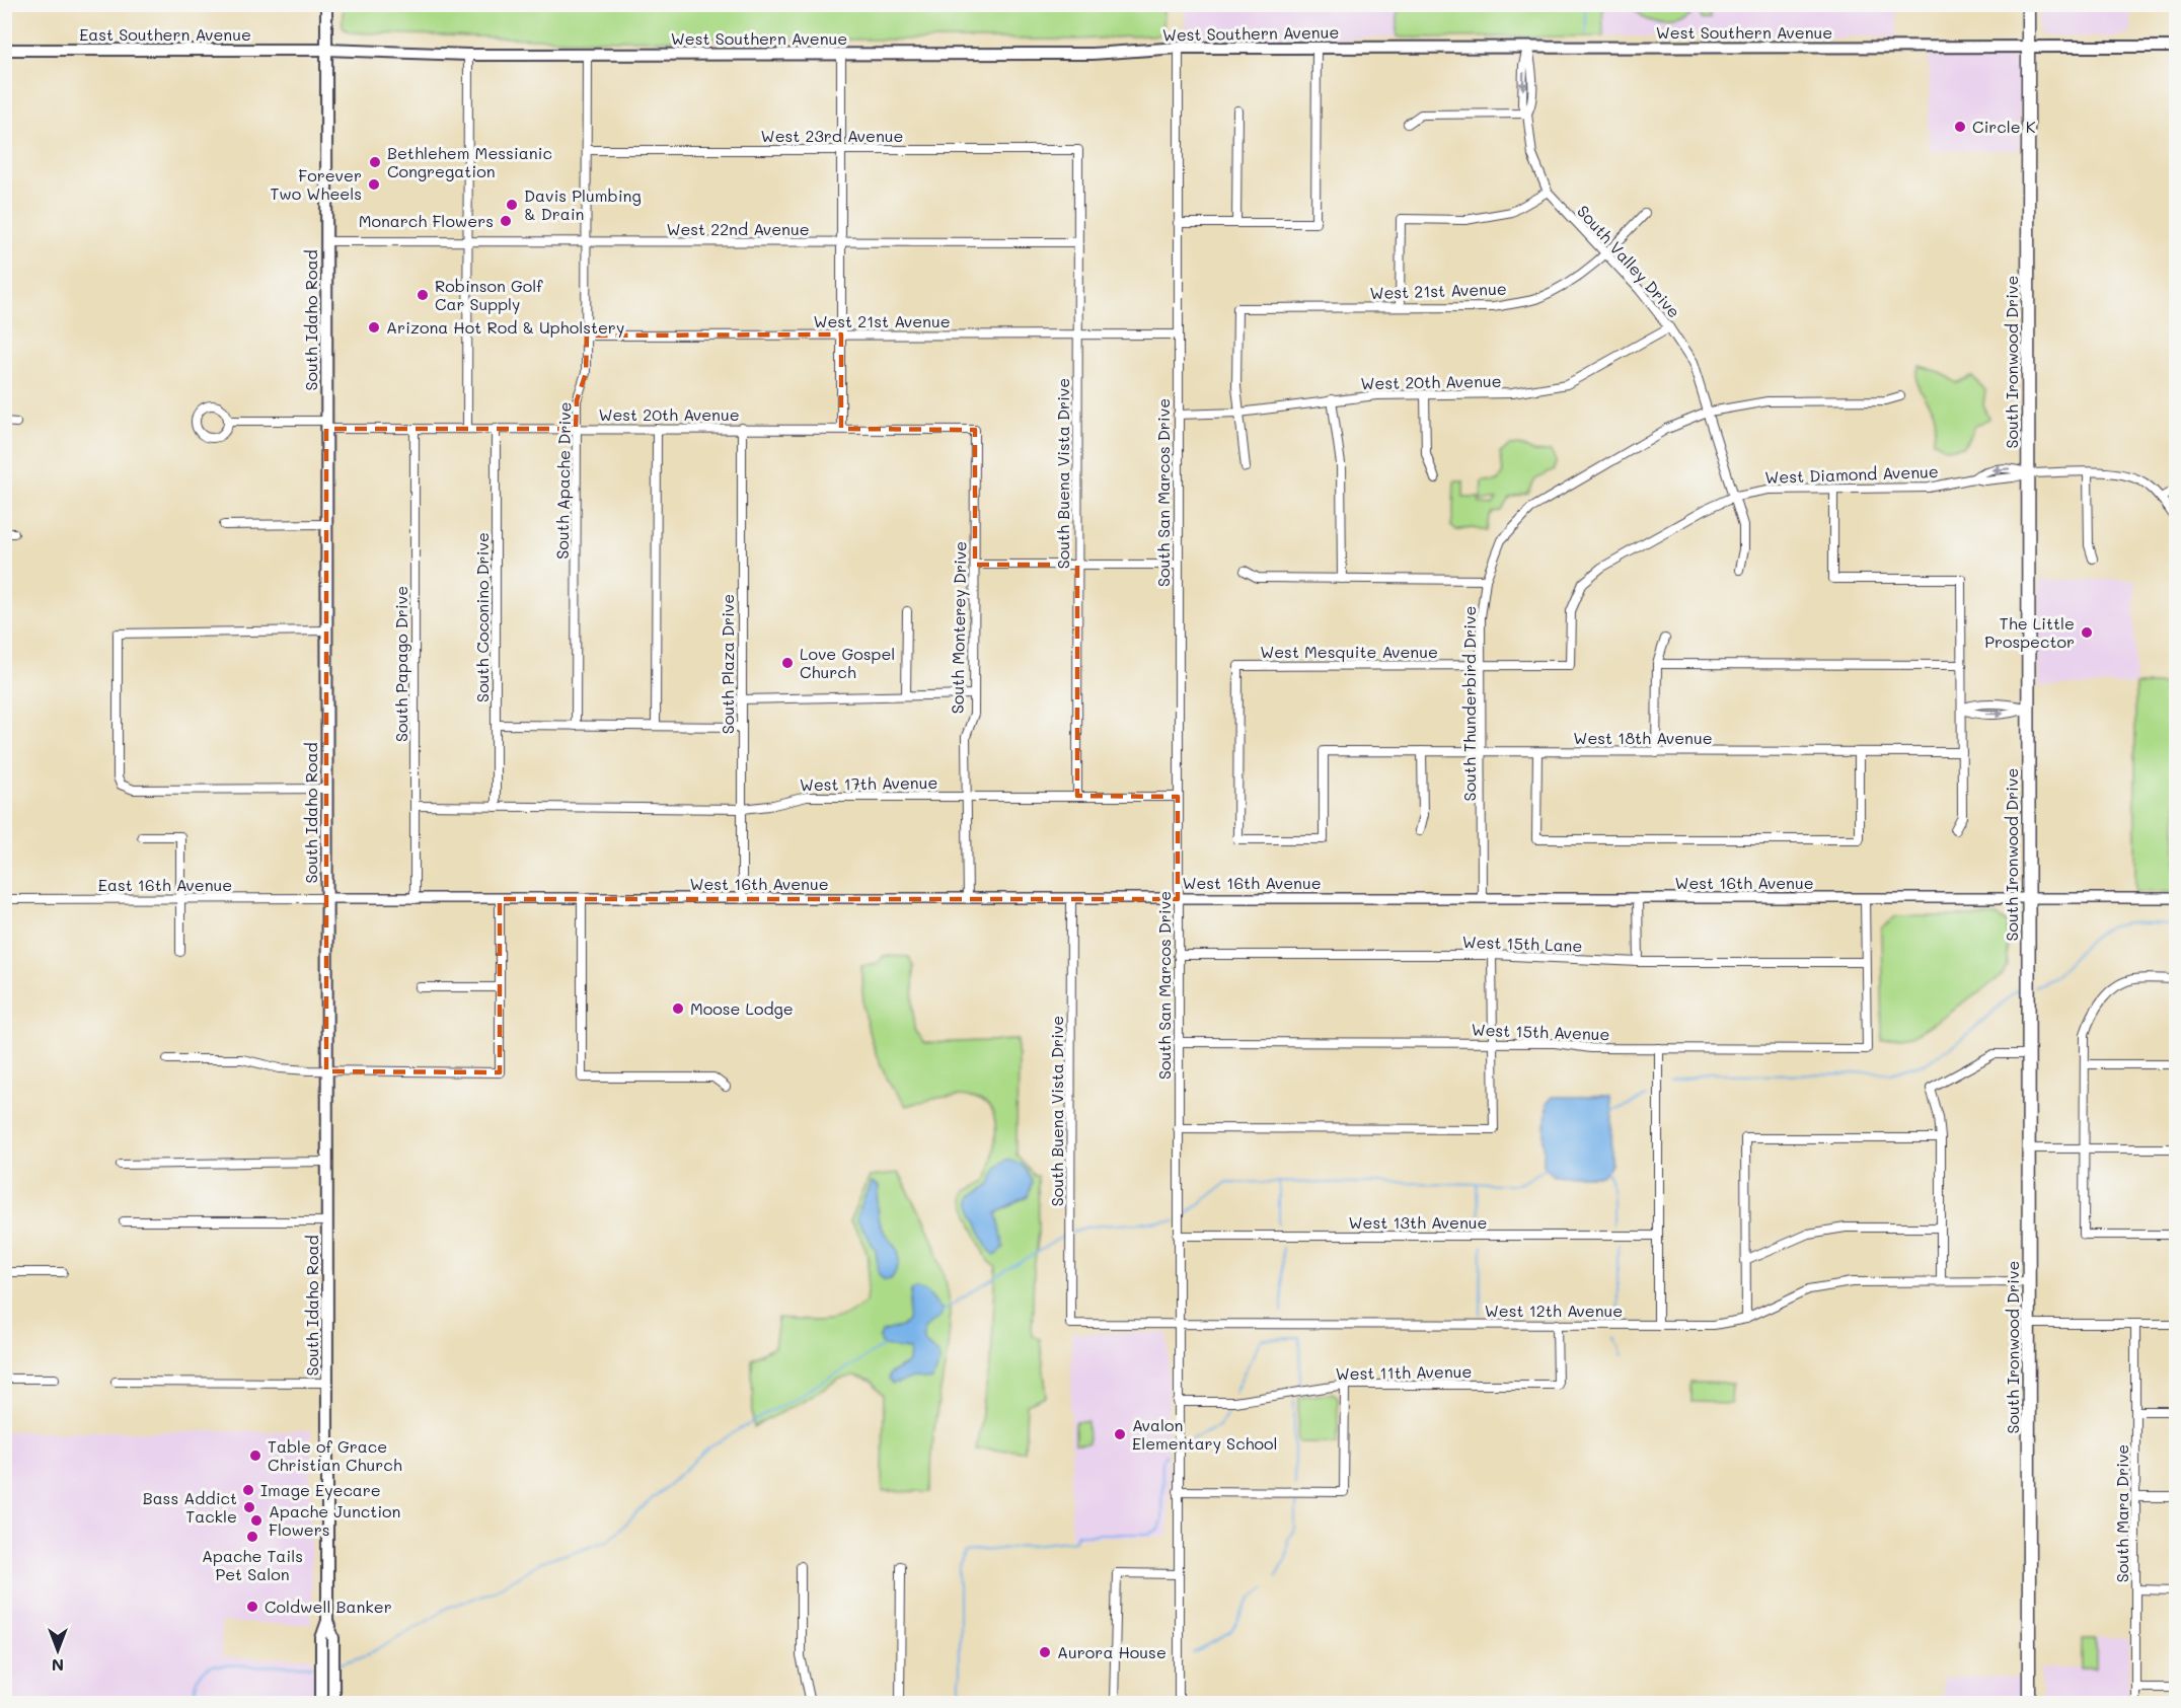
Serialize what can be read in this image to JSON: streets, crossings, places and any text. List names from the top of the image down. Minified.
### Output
{"streets":{"main road":["West Southern Avenue","East Southern Avenue","South Idaho Road","South Ironwood Drive"],"street":["West 23rd Avenue","West 22nd Avenue","South Valley Drive","West 21st Avenue","West 20th Avenue","South Buena Vista Drive","West Diamond Avenue","South Apache Drive","South San Marcos Drive","South Coconino Drive","South Monterey Drive","West Mesquite Avenue","South Papago Drive","South Plaza Drive","South Thunderbird Drive","West 18th Avenue","West 17th Avenue","West 16th Avenue","East 16th Avenue","West 15th Lane","West 15th Avenue","West 13th Avenue","West 12th Avenue","West 11th Avenue","South Mara Drive"]},"crossings":[["West Southern Avenue","East Southern Avenue"],["West Southern Avenue","South Valley Drive"],["West Southern Avenue","South Idaho Road"],["West Southern Avenue","South Ironwood Drive"],["West Southern Avenue","South Apache Drive"],["West Southern Avenue","South San Marcos Drive"],["East Southern Avenue","South Idaho Road"],["West 23rd Avenue","South Buena Vista Drive"],["West 23rd Avenue","South Apache Drive"],["West 22nd Avenue","South Idaho Road"],["West 22nd Avenue","South Buena Vista Drive"],["West 22nd Avenue","South Apache Drive"],["South Valley Drive","West 21st Avenue"],["South Valley Drive","West 20th Avenue"],["South Valley Drive","West Diamond Avenue"],["South Valley Drive","South Thunderbird Drive"],["West 21st Avenue","West 20th Avenue"],["West 21st Avenue","South Buena Vista Drive"],["West 21st Avenue","South Apache Drive"],["West 21st Avenue","South San Marcos Drive"],["South Idaho Road","West 20th Avenue"],["South Idaho Road","West 16th Avenue"],["South Idaho Road","East 16th Avenue"],["South Ironwood Drive","West Diamond Avenue"],["South Ironwood Drive","West 16th Avenue"],["South Ironwood Drive","West 12th Avenue"],["West 20th Avenue","South Apache Drive"],["West 20th Avenue","South San Marcos Drive"],["West 20th Avenue","South Coconino Drive"],["West 20th Avenue","South Monterey Drive"],["West 20th Avenue","South Papago Drive"],["West 20th Avenue","South Plaza Drive"],["South Buena Vista Drive","West 17th Avenue"],["South Buena Vista Drive","West 16th Avenue"],["South Buena Vista Drive","West 12th Avenue"],["West Diamond Avenue","West Mesquite Avenue"],["South San Marcos Drive","West 17th Avenue"],["South San Marcos Drive","West 16th Avenue"],["South San Marcos Drive","West 15th Lane"],["South San Marcos Drive","West 15th Avenue"],["South San Marcos Drive","West 13th Avenue"],["South San Marcos Drive","West 12th Avenue"],["South San Marcos Drive","West 11th Avenue"],["South Coconino Drive","West 17th Avenue"],["South Monterey Drive","West 17th Avenue"],["South Monterey Drive","West 16th Avenue"],["West Mesquite Avenue","South Thunderbird Drive"],["West Mesquite Avenue","West 18th Avenue"],["South Papago Drive","West 17th Avenue"],["South Papago Drive","West 16th Avenue"],["South Plaza Drive","West 17th Avenue"],["South Plaza Drive","West 16th Avenue"],["South Thunderbird Drive","West 18th Avenue"],["South Thunderbird Drive","West 16th Avenue"],["West 16th Avenue","East 16th Avenue"],["West 15th Lane","West 15th Avenue"],["West 12th Avenue","West 11th Avenue"]],"places":["Circle K","Bethlehem Messianic Congregation","Forever Two Wheels","Davis Plumbing & Drain","Monarch Flowers","Robinson Golf Car Supply","Arizona Hot Rod & Upholstery","The Little Prospector","Love Gospel Church","Moose Lodge","Avalon Elementary School","Table of Grace Christian Church","Image Eyecare","Bass Addict Tackle","Apache Junction Flowers","Apache Tails Pet Salon","Coldwell Banker","Aurora House"],"north":"bottom"}
